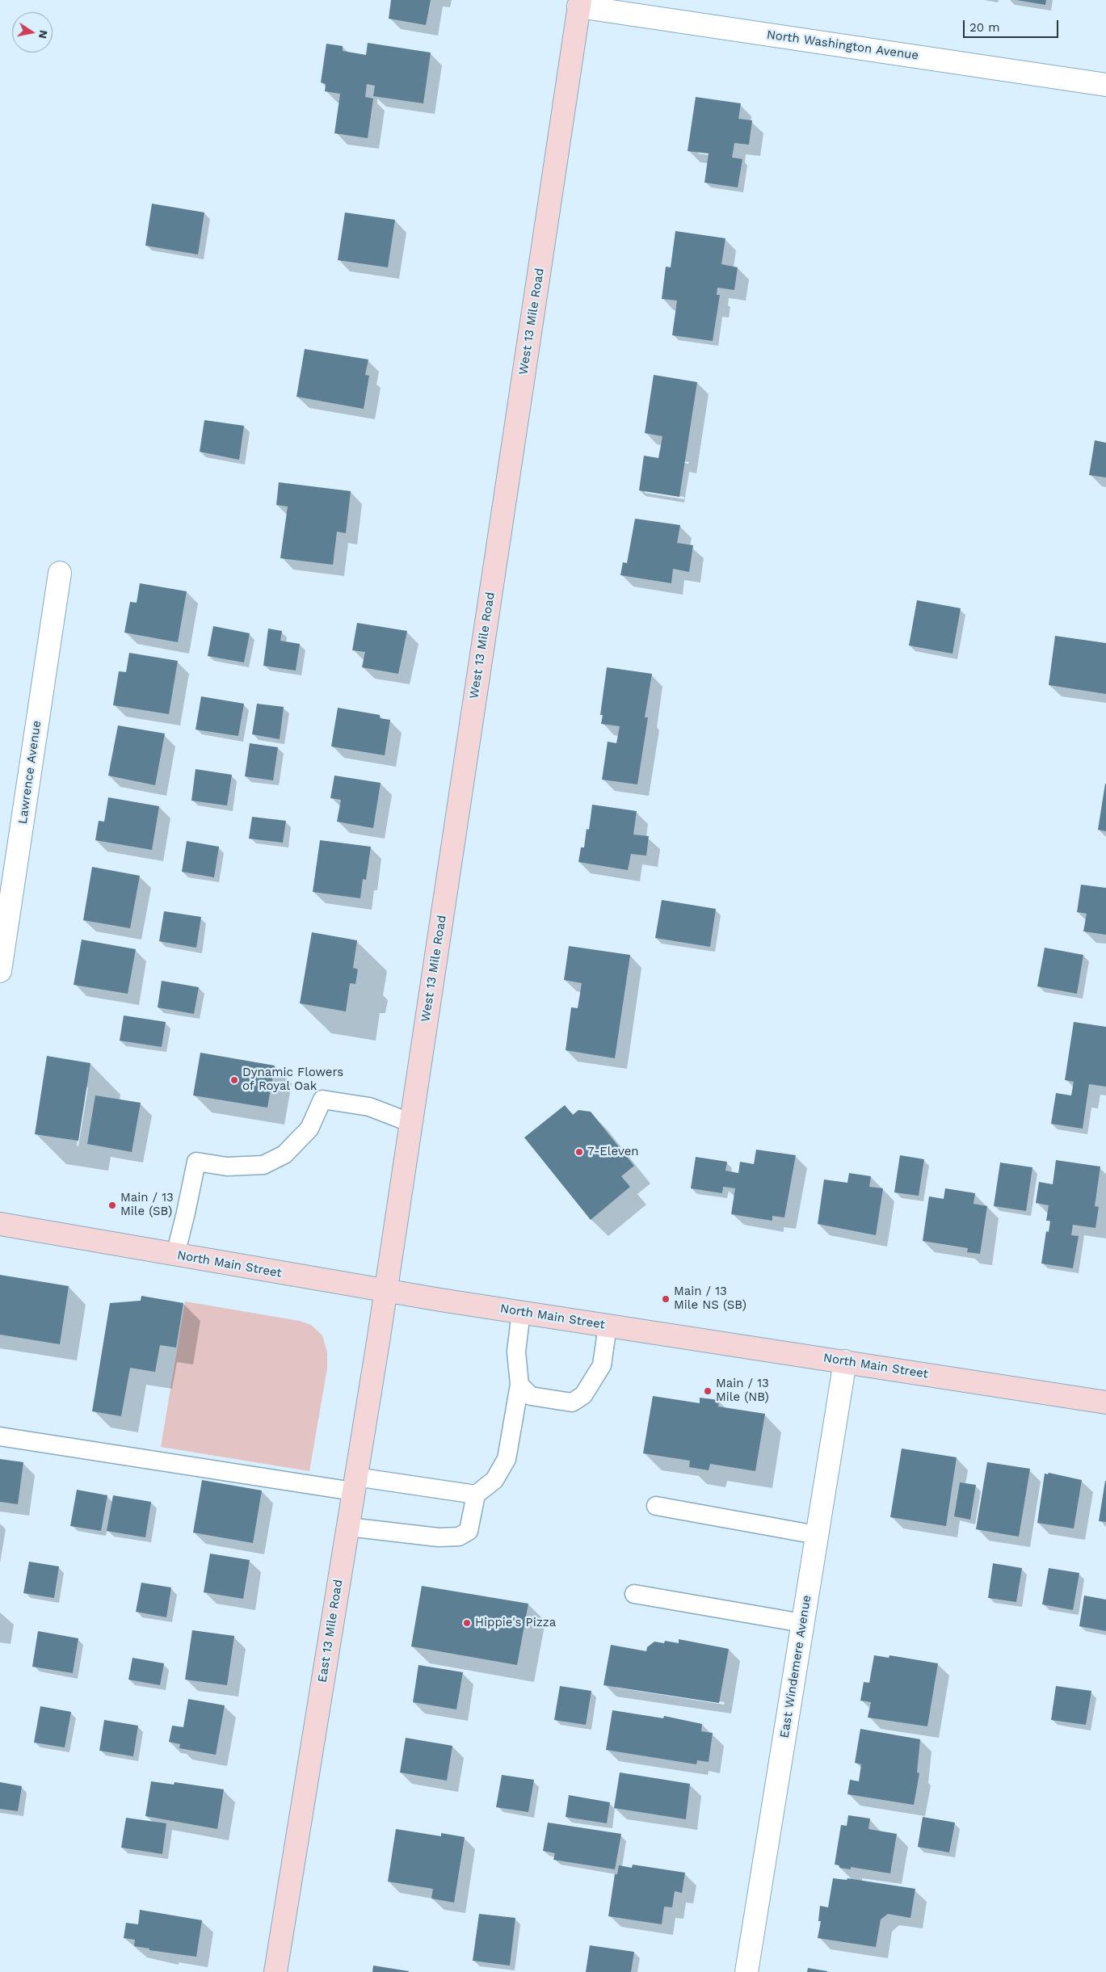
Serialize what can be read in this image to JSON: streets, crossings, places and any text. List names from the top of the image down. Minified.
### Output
{"streets":{"main road":["West 13 Mile Road","North Main Street","East 13 Mile Road"],"street":["North Washington Avenue","Lawrence Avenue","East Windemere Avenue"]},"crossings":[["North Washington Avenue","West 13 Mile Road"],["West 13 Mile Road","North Main Street"],["West 13 Mile Road","East 13 Mile Road"],["North Main Street","East 13 Mile Road"],["North Main Street","East Windemere Avenue"]],"places":["Dynamic Flowers of Royal Oak","7-Eleven","Main / 13 Mile (SB)","Main / 13 Mile NS (SB)","Main / 13 Mile (NB)","Hippie's Pizza"],"scale_bar":"20 m","north":"right"}
